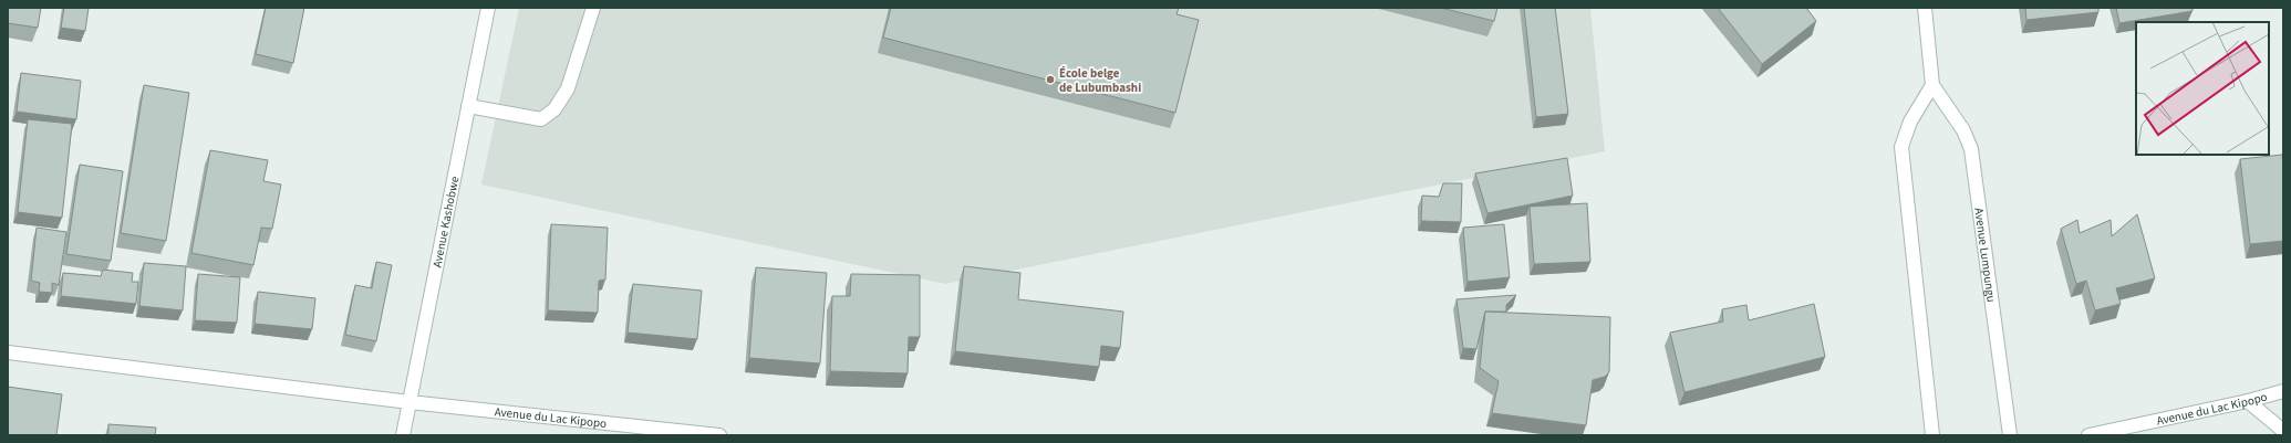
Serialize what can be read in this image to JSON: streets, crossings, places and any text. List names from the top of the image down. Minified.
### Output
{"streets":{"street":["Avenue Kashobwe","Avenue Lumpungu","Avenue du Lac Kipopo"]},"crossings":[["Avenue Kashobwe","Avenue du Lac Kipopo"]],"places":["École belge de Lubumbashi"]}
